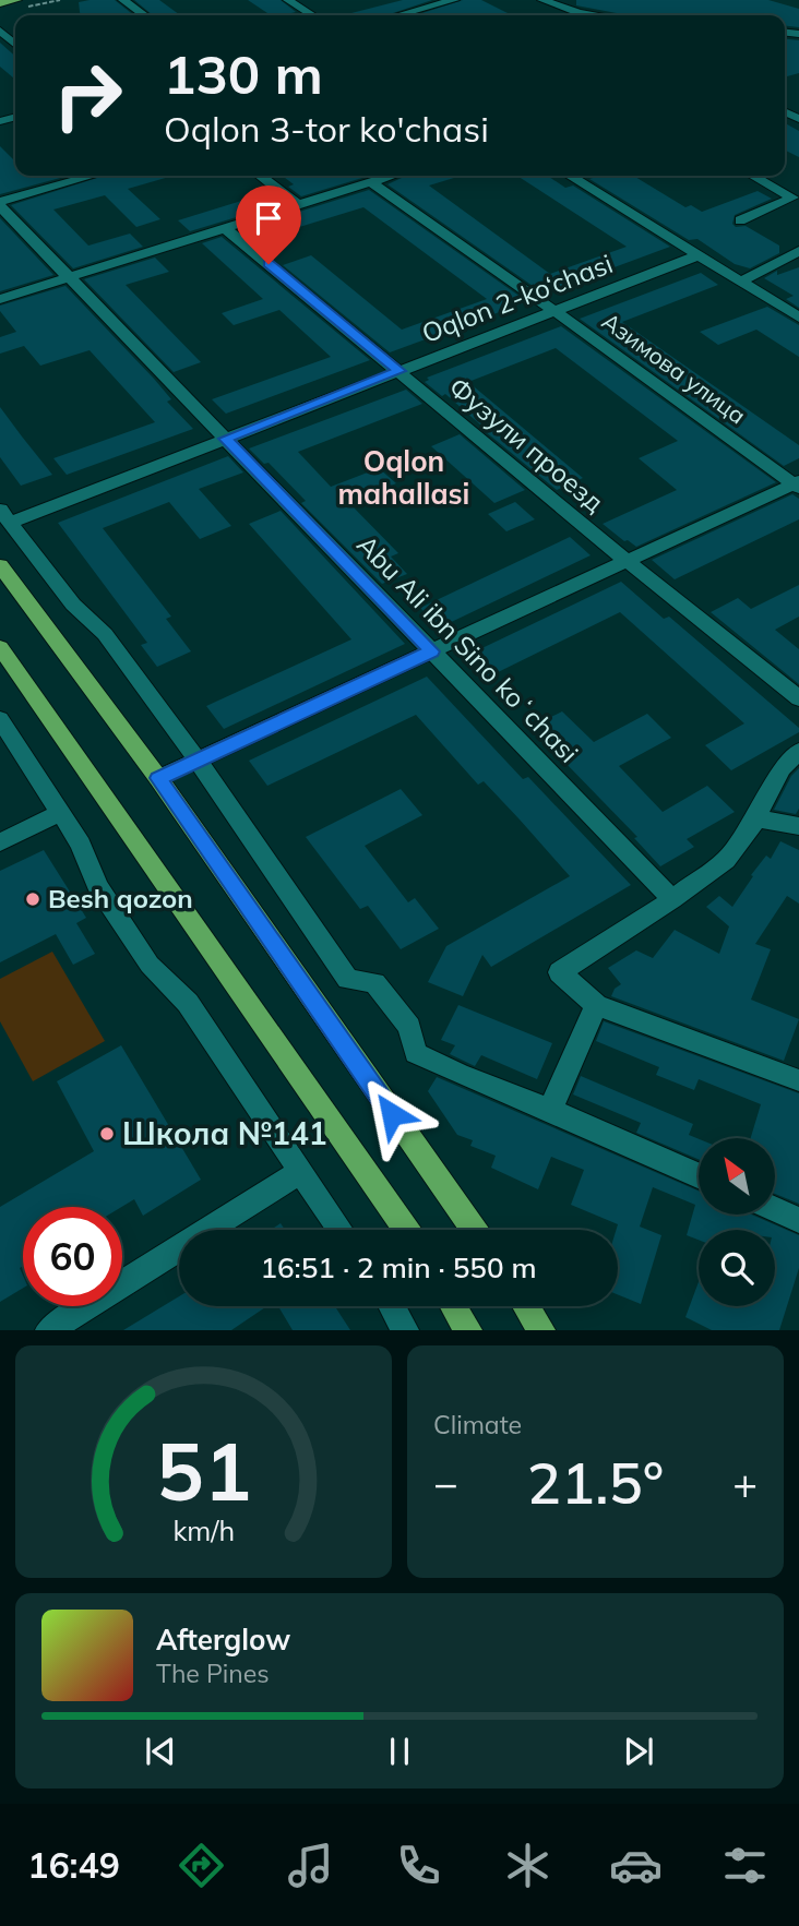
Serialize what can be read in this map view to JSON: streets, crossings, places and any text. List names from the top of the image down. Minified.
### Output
{"streets":{"street":["Oqlon 2-ko‘chasi","Азимова улица","Фузули проезд","Abu Ali ibn Sino koʻchasi"]},"crossings":[["Oqlon 2-ko‘chasi","Азимова улица"],["Oqlon 2-ko‘chasi","Фузули проезд"],["Oqlon 2-ko‘chasi","Abu Ali ibn Sino koʻchasi"]],"districts":["Oqlon mahallasi"],"places":["Besh qozon","Школа №141"],"north":"top left","page":{"turn":["130 m","Oqlon 3-tor ko'chasi"],"limit":"60","trip":"16:51 · 2 min · 550 m","tile":"Climate","heat":["−","21.5°","+"],"song":["Afterglow","The Pines"],"tabs":"16:49","gauge":["51","km/h"]}}
